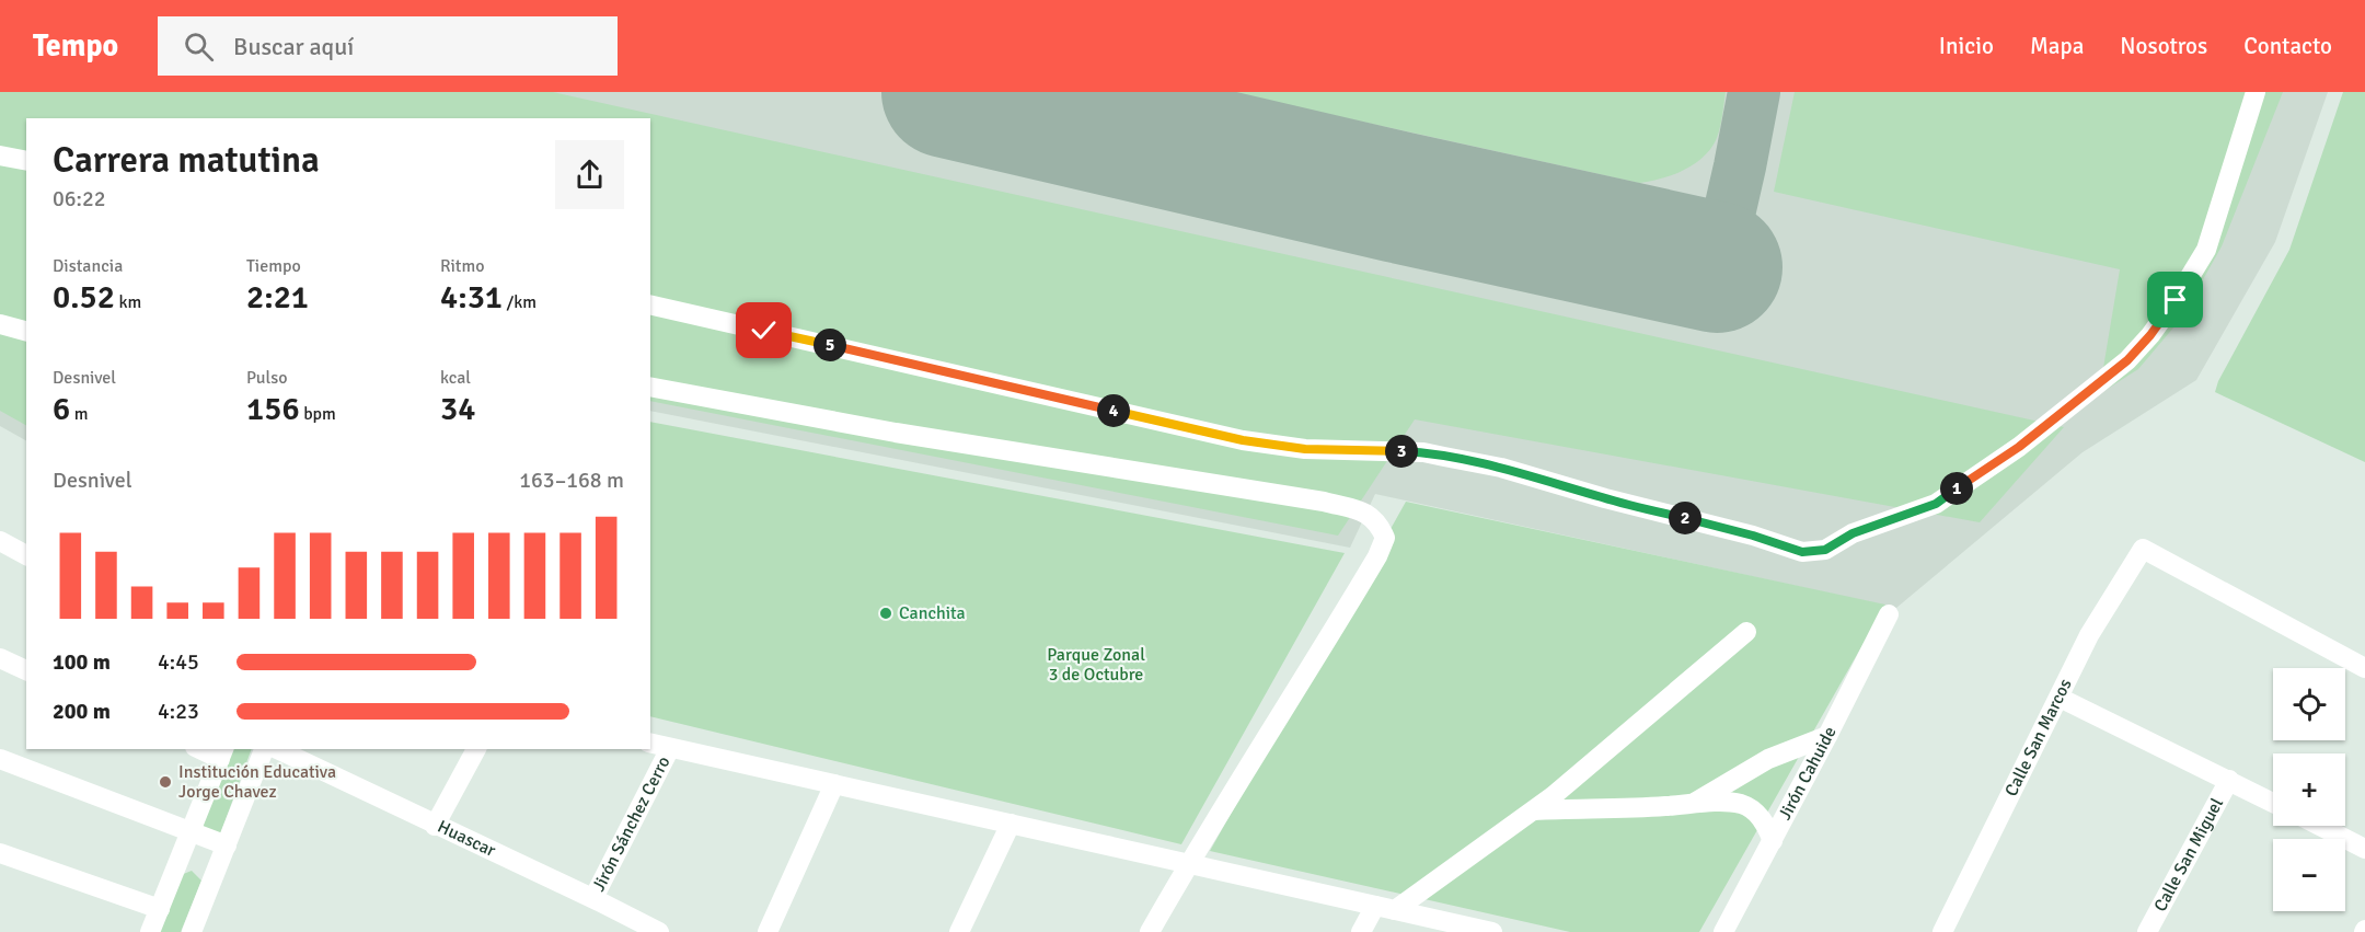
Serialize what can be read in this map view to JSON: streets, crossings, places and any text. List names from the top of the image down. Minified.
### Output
{"streets":{"street":["Calle San Marcos","Jirón Cahuide","Jirón Sánchez Cerro","Huascar","Calle San Miguel"]},"crossings":[["Jirón Sánchez Cerro","Huascar"]],"parks":["Parque Zonal 3 de Octubre"],"places":["Canchita","Institución Educativa Jorge Chavez"],"page":{"header":"Tempo","search":"Buscar aquí","nav":["Inicio","Mapa","Nosotros","Contacto"],"heading":["Carrera matutina","06:22"],"stats":[["Distancia","0.52 km"],["Tiempo","2:21"],["Ritmo","4:31 /km"],["Desnivel","6 m"],["Pulso","156 bpm"],["kcal","34"]],"pins":["5","4","3","1","2"],"chart":["Desnivel","163–168 m"],"list":[{"name":"100 m","note":"4:45"},{"name":"200 m","note":"4:23"}],"map_buttons":["+","−"]}}
